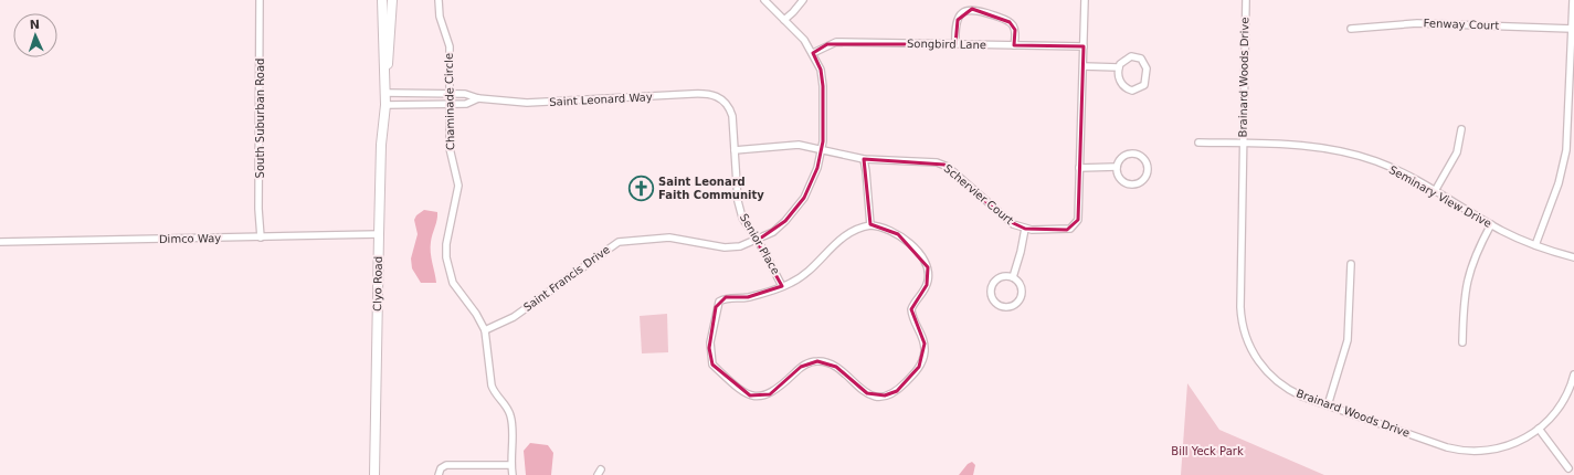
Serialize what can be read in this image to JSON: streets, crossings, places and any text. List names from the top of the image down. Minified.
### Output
{"streets":{"street":["Fenway Court","Songbird Lane","Brainard Woods Drive","Saint Leonard Way","Chaminade Circle","South Suburban Road","Schervier Court","Seminary View Drive","Dimco Way","Senior Place","Saint Francis Drive","Clyo Road"]},"crossings":[["Songbird Lane","Schervier Court"],["Songbird Lane","Saint Francis Drive"],["Brainard Woods Drive","Seminary View Drive"],["Saint Leonard Way","Chaminade Circle"],["Saint Leonard Way","Senior Place"],["Saint Leonard Way","Clyo Road"],["Chaminade Circle","Saint Francis Drive"],["South Suburban Road","Dimco Way"],["Schervier Court","Senior Place"],["Schervier Court","Saint Francis Drive"],["Dimco Way","Clyo Road"],["Senior Place","Saint Francis Drive"]],"parks":["Bill Yeck Park"],"places":{"church":["Saint Leonard Faith Community"]},"north":"top"}
